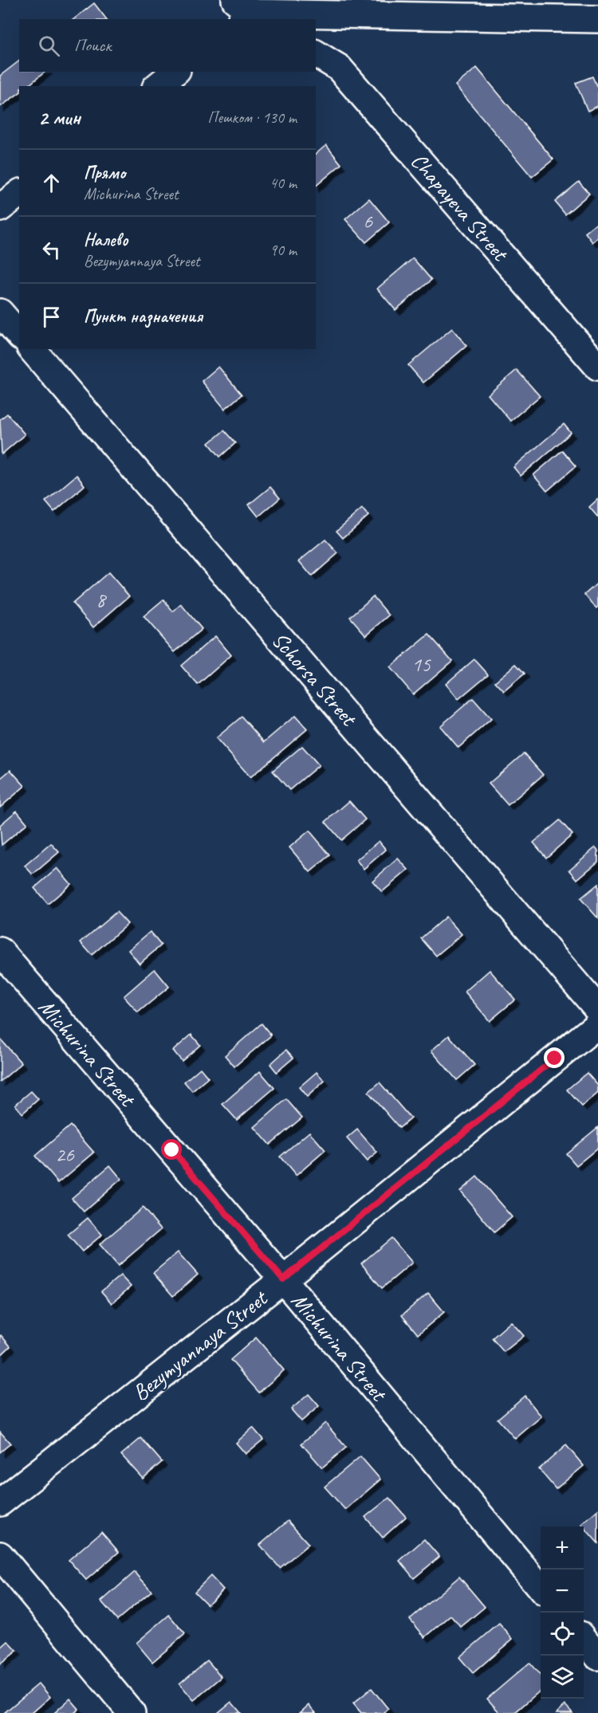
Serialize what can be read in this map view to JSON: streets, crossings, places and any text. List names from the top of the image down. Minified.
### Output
{"streets":{"street":["Chapayeva Street","Schorsa Street","Michurina Street","Bezymyannaya Street"]},"crossings":[["Michurina Street","Bezymyannaya Street"]],"house_numbers":["6","8","15","26"],"page":{"search":"Поиск","heading":["2 мин","Пешком · 130 m"],"list":[["Прямо","Michurina Street","40 m"],["Налево","Bezymyannaya Street","90 m"],"Пункт назначения"],"map_buttons":["+","−"]}}
